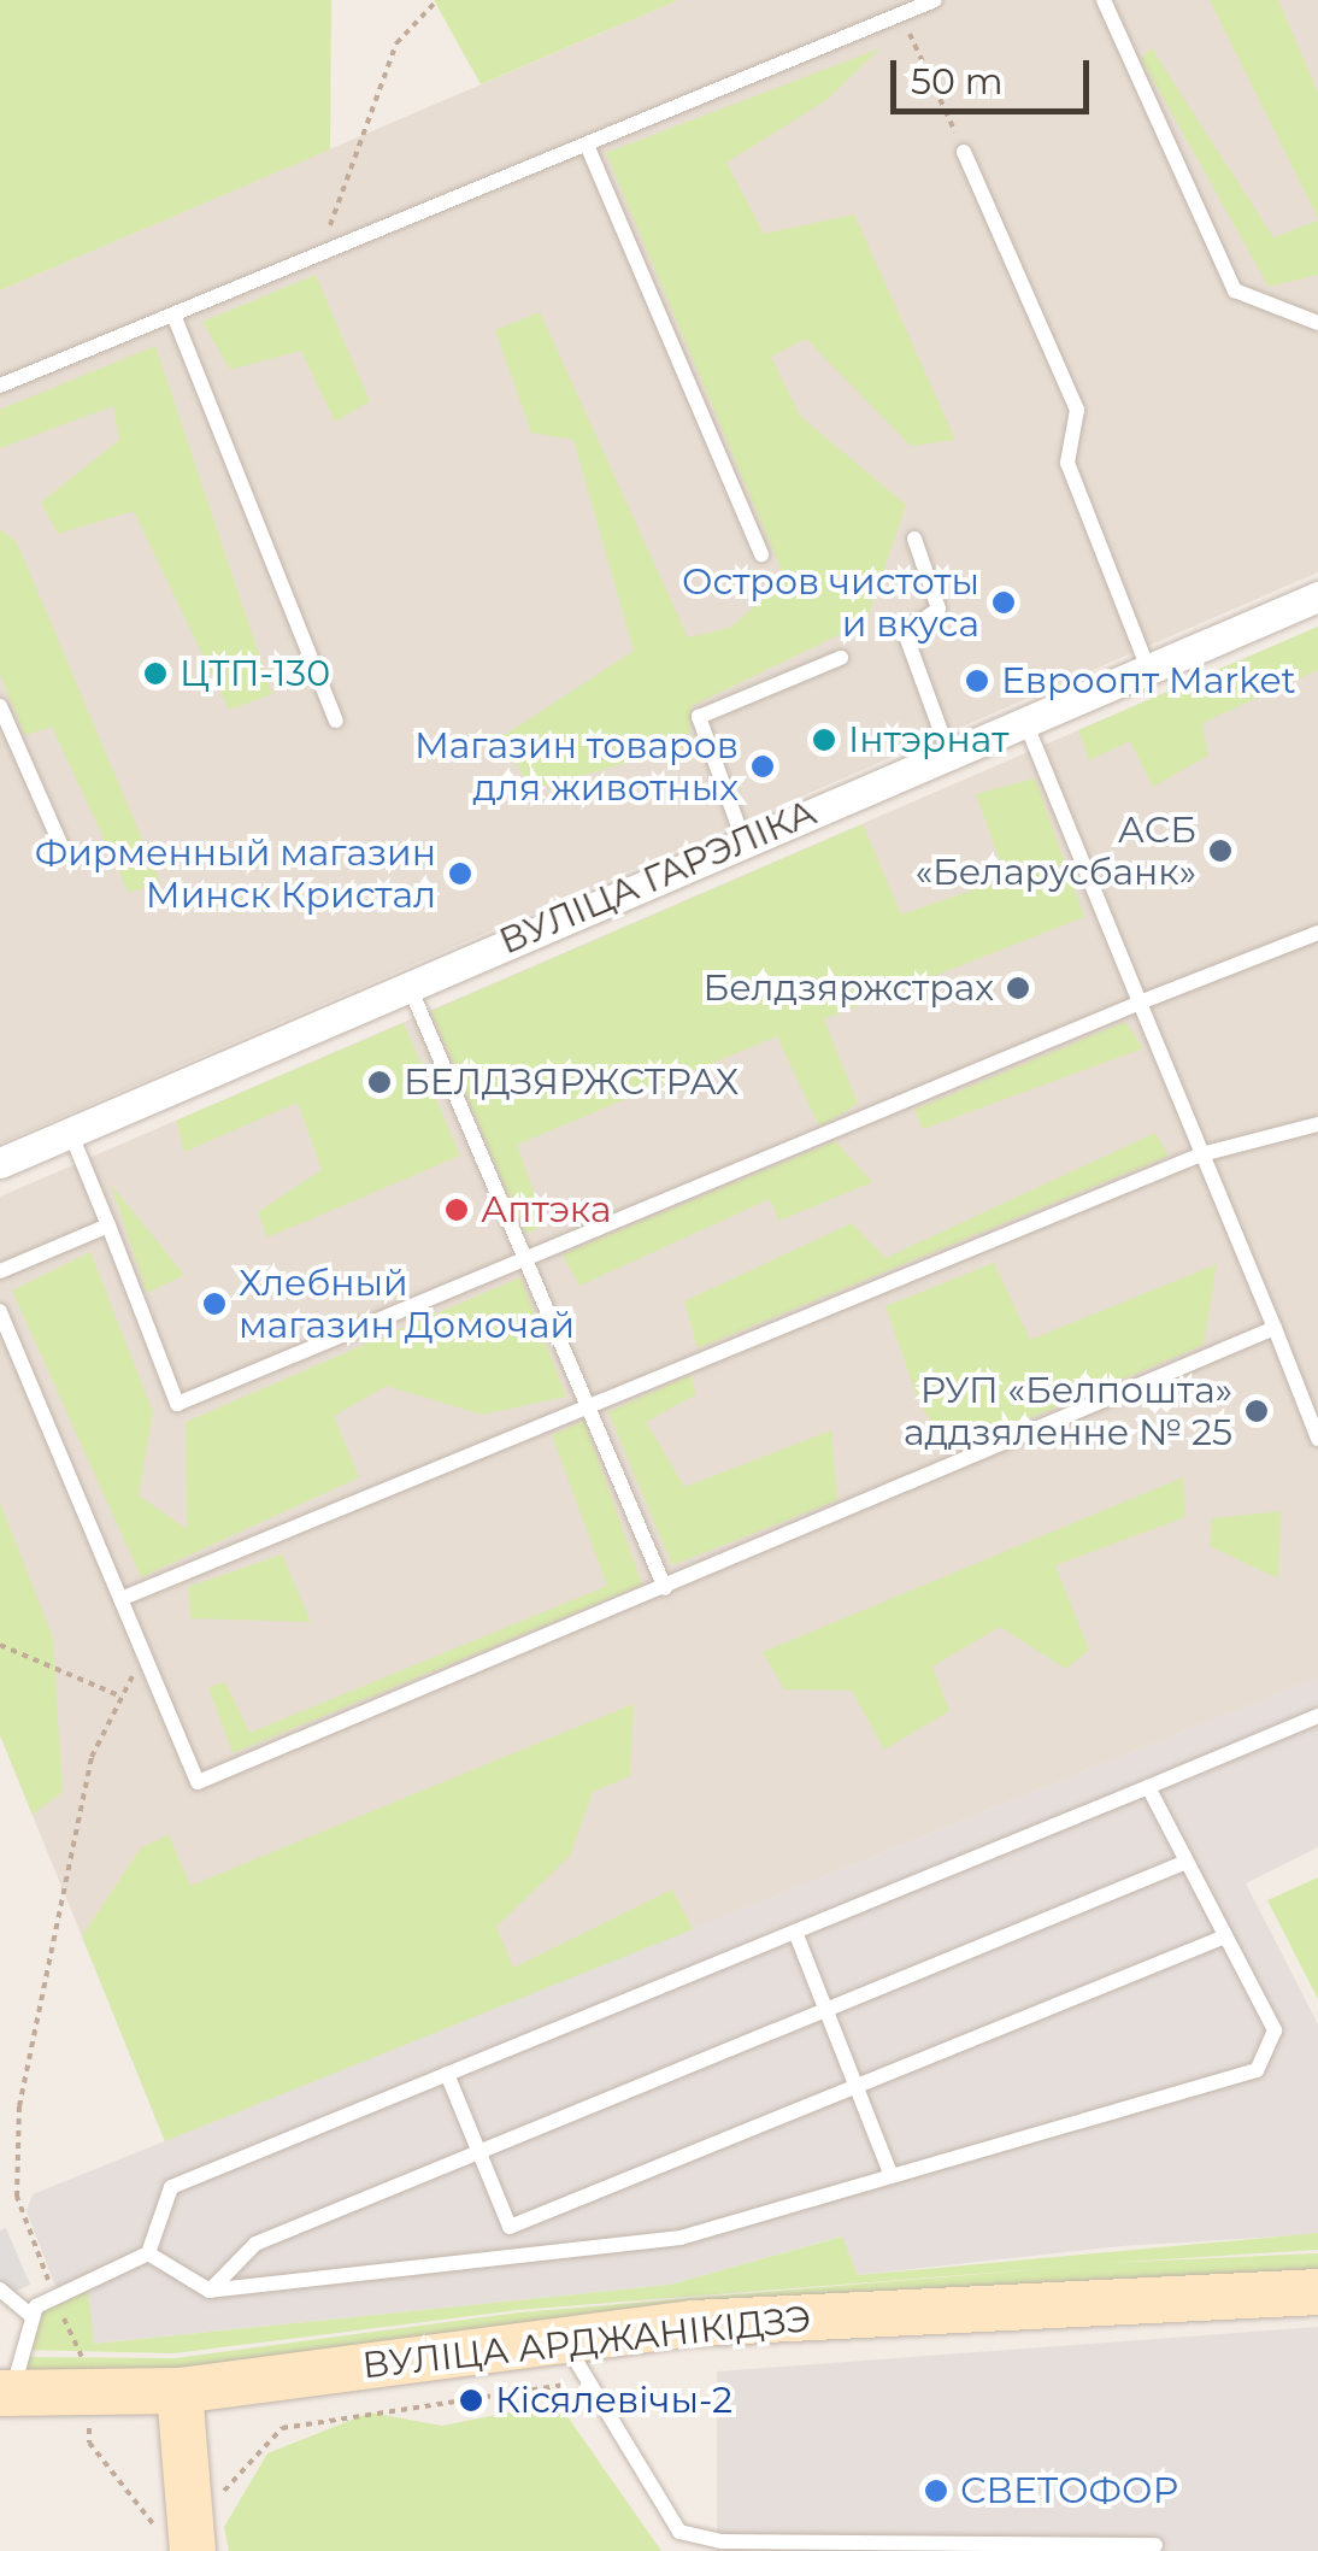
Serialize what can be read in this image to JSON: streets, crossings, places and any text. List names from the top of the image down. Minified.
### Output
{"streets":{"main road":["ВУЛІЦА АРДЖАНІКІДЗЭ"],"street":["ВУЛІЦА ГАРЭЛІКА"]},"places":["Остров чистоты и вкуса","ЦТП-130","Евроопт Market","Інтэрнат","Магазин товаров для животных","АСБ «Беларусбанк»","Фирменный магазин Минск Кристал","Белдзяржстрах","БЕЛДЗЯРЖСТРАХ","Аптэка","Хлебный магазин Домочай","РУП «Белпошта» аддзяленне № 25","Кісялевічы-2","СВЕТОФОР"],"scale_bar":"50 m"}
